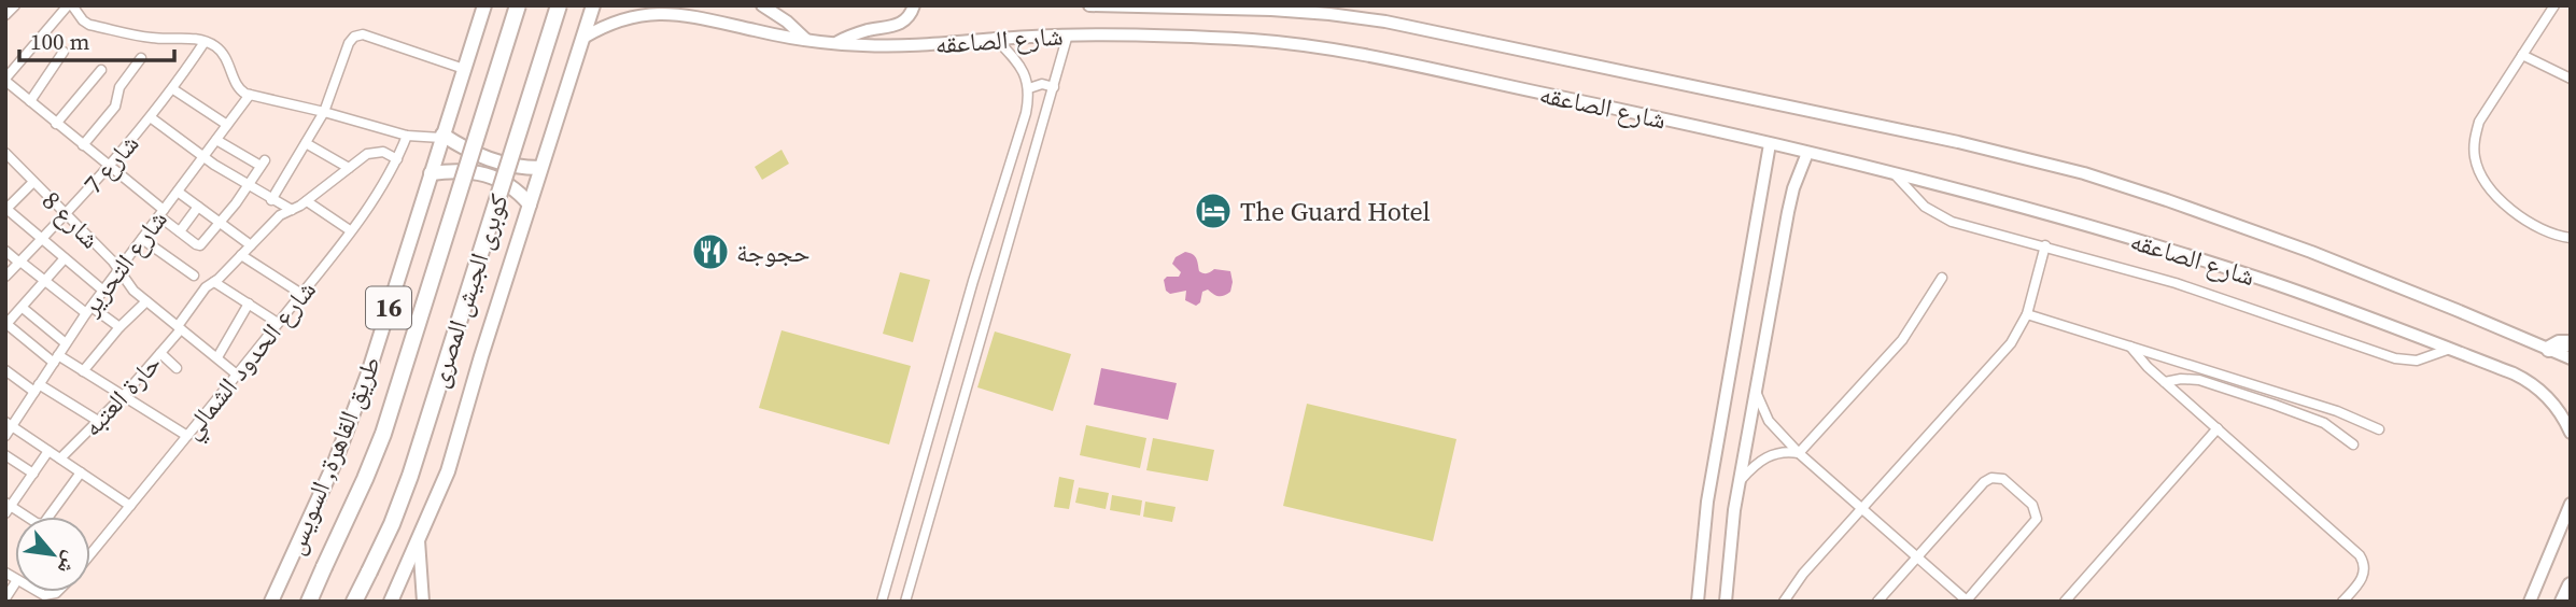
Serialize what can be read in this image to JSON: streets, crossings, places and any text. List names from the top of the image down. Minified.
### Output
{"streets":{"highway":["كوبرى الجيش المصرى","16","طريق القاهرة, السويس"],"street":["شارع الصاعقه","شارع 7","شارع 8","شارع التحرير","شارع الحدود الشمالي","حارة العتبه"]},"crossings":[["شارع 7","شارع 8"],["شارع 8","شارع التحرير"],["شارع 8","شارع الحدود الشمالي"],["شارع 8","حارة العتبه"],["كوبرى الجيش المصرى","طريق القاهرة, السويس"],["شارع الحدود الشمالي","حارة العتبه"]],"places":{"hotel":["The Guard Hotel"],"restaurant":["حجوجة"]},"scale_bar":"100 m","north":"bottom right"}
